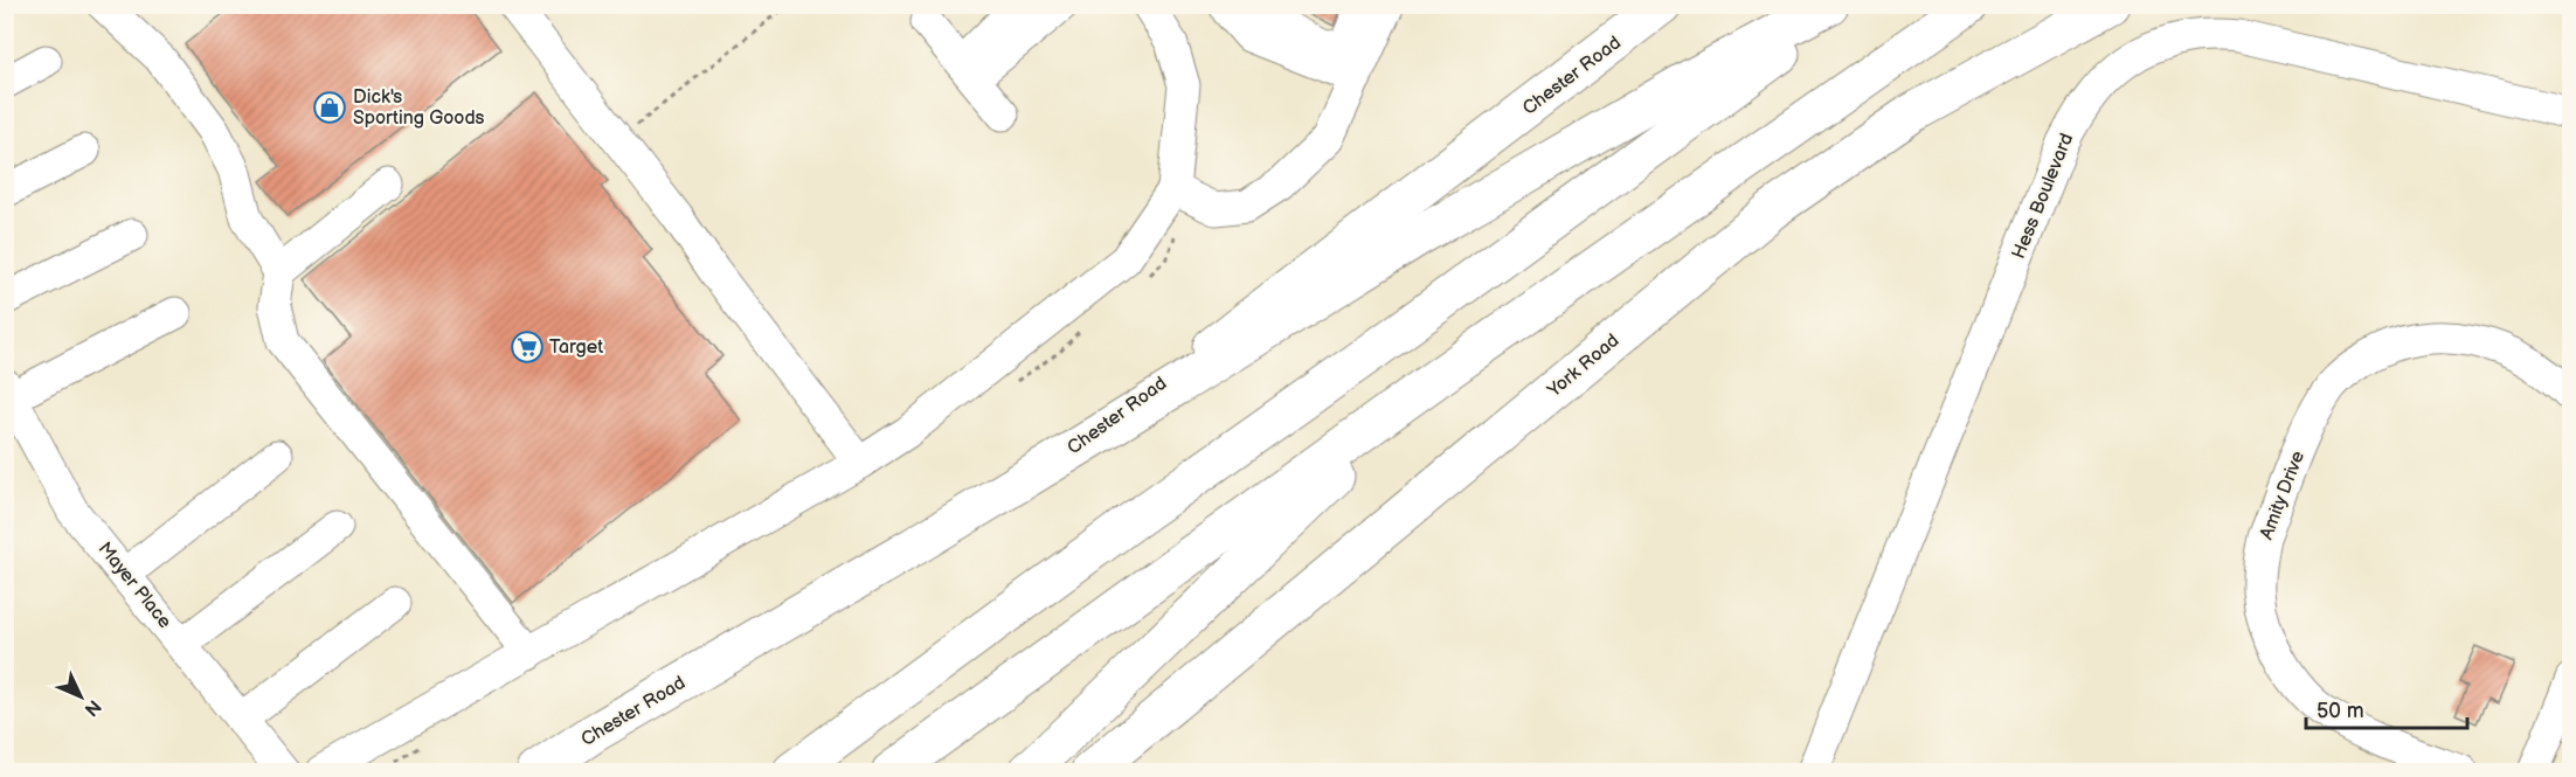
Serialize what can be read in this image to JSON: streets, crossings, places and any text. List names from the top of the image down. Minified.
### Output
{"streets":{"main road":["Chester Road","York Road"],"street":["Hess Boulevard","Amity Drive","Mayer Place"]},"places":{"shop":["Dick's Sporting Goods"],"supermarket":["Target"]},"scale_bar":"50 m","north":"bottom right"}
